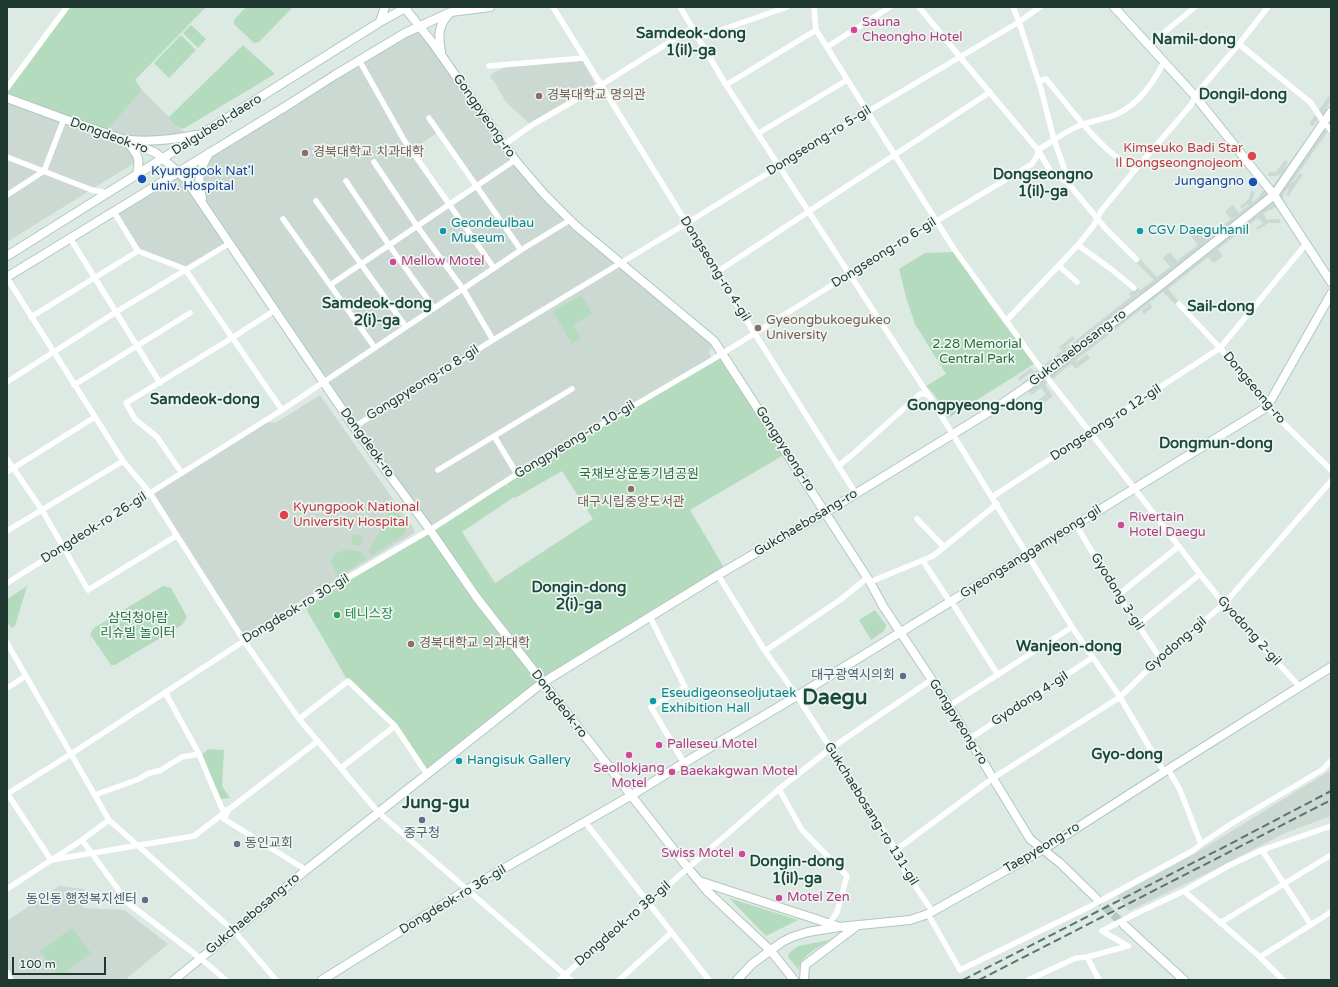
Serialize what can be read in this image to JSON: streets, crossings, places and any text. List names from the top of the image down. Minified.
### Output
{"streets":{"main road":["Gongpyeong-ro","Dalgubeol-daero","Dongdeok-ro","Gukchaebosang-ro","Gyeongsanggamyeong-gil","Taepyeong-ro","Dongdeok-ro 36-gil"],"street":["Dongseong-ro 5-gil","Dongseong-ro 6-gil","Dongseong-ro 4-gil","Gongpyeong-ro 8-gil","Dongseong-ro","Dongseong-ro 12-gil","Gongpyeong-ro 10-gil","Dongdeok-ro 26-gil","Gyodong 3-gil","Dongdeok-ro 30-gil","Gyodong 2-gil","Gyodong-gil","Gyodong 4-gil","Gukchaebosang-ro 131-gil","Dongdeok-ro 38-gil"]},"crossings":[["Gongpyeong-ro","Dalgubeol-daero"],["Gongpyeong-ro","Dongseong-ro 5-gil"],["Gongpyeong-ro","Dongseong-ro 6-gil"],["Gongpyeong-ro","Gukchaebosang-ro"],["Gongpyeong-ro","Gongpyeong-ro 8-gil"],["Gongpyeong-ro","Gongpyeong-ro 10-gil"],["Gongpyeong-ro","Gyeongsanggamyeong-gil"],["Gongpyeong-ro","Gyodong-gil"],["Gongpyeong-ro","Gyodong 4-gil"],["Gongpyeong-ro","Gukchaebosang-ro 131-gil"],["Gongpyeong-ro","Taepyeong-ro"],["Gongpyeong-ro","Dongdeok-ro 38-gil"],["Dalgubeol-daero","Dongdeok-ro"],["Dongdeok-ro","Gukchaebosang-ro"],["Dongdeok-ro","Gongpyeong-ro 8-gil"],["Dongdeok-ro","Gongpyeong-ro 10-gil"],["Dongdeok-ro","Dongdeok-ro 26-gil"],["Dongdeok-ro","Gyeongsanggamyeong-gil"],["Dongdeok-ro","Dongdeok-ro 30-gil"],["Dongdeok-ro","Taepyeong-ro"],["Dongdeok-ro","Dongdeok-ro 36-gil"],["Dongdeok-ro","Dongdeok-ro 38-gil"],["Dongseong-ro 5-gil","Dongseong-ro 4-gil"],["Dongseong-ro 5-gil","Gongpyeong-ro 8-gil"],["Dongseong-ro 5-gil","Gyodong 2-gil"],["Dongseong-ro 6-gil","Dongseong-ro 4-gil"],["Dongseong-ro 6-gil","Gongpyeong-ro 10-gil"],["Dongseong-ro 6-gil","Gyodong 2-gil"],["Dongseong-ro 4-gil","Gukchaebosang-ro"],["Gukchaebosang-ro","Gyodong 2-gil"],["Gukchaebosang-ro","Gukchaebosang-ro 131-gil"],["Dongseong-ro","Dongseong-ro 12-gil"],["Dongseong-ro","Gyeongsanggamyeong-gil"],["Dongseong-ro 12-gil","Gyodong 2-gil"],["Gongpyeong-ro 10-gil","Dongdeok-ro 30-gil"],["Gyeongsanggamyeong-gil","Gyodong 3-gil"],["Gyeongsanggamyeong-gil","Gyodong 2-gil"],["Gyeongsanggamyeong-gil","Gukchaebosang-ro 131-gil"],["Gyeongsanggamyeong-gil","Dongdeok-ro 36-gil"],["Gyodong 3-gil","Gyodong-gil"],["Gyodong 2-gil","Gyodong-gil"],["Gyodong 2-gil","Taepyeong-ro"],["Gukchaebosang-ro 131-gil","Taepyeong-ro"],["Gukchaebosang-ro 131-gil","Dongdeok-ro 38-gil"]],"districts":["Samdeok-dong 1(il)-ga","Namil-dong","Dongil-dong","Dongseongno 1(il)-ga","Samdeok-dong 2(i)-ga","Sail-dong","Samdeok-dong","Gongpyeong-dong","Dongmun-dong","Dongin-dong 2(i)-ga","Wanjeon-dong","Daegu","Gyo-dong","Jung-gu","Dongin-dong 1(il)-ga"],"parks":["2.28 Memorial Central Park","국채보상운동기념공원","삼덕청아람 리슈빌 놀이터"],"places":["Sauna Cheongho Hotel","경북대학교 명의관","경북대학교 치과대학","Kimseuko Badi Star Il Dongseongnojeom","Kyungpook Nat'l univ. Hospital","Jungangno","Geondeulbau Museum","CGV Daeguhanil","Mellow Motel","Gyeongbukoegukeo University","대구시립중앙도서관","Kyungpook National University Hospital","Rivertain Hotel Daegu","테니스장","경북대학교 의과대학","대구광역시의회","Eseudigeonseoljutaek Exhibition Hall","Palleseu Motel","Seollokjang Motel","Hangisuk Gallery","Baekakgwan Motel","중구청","동인교회","Swiss Motel","Motel Zen","동인동 행정복지센터"],"scale_bar":"100 m"}
